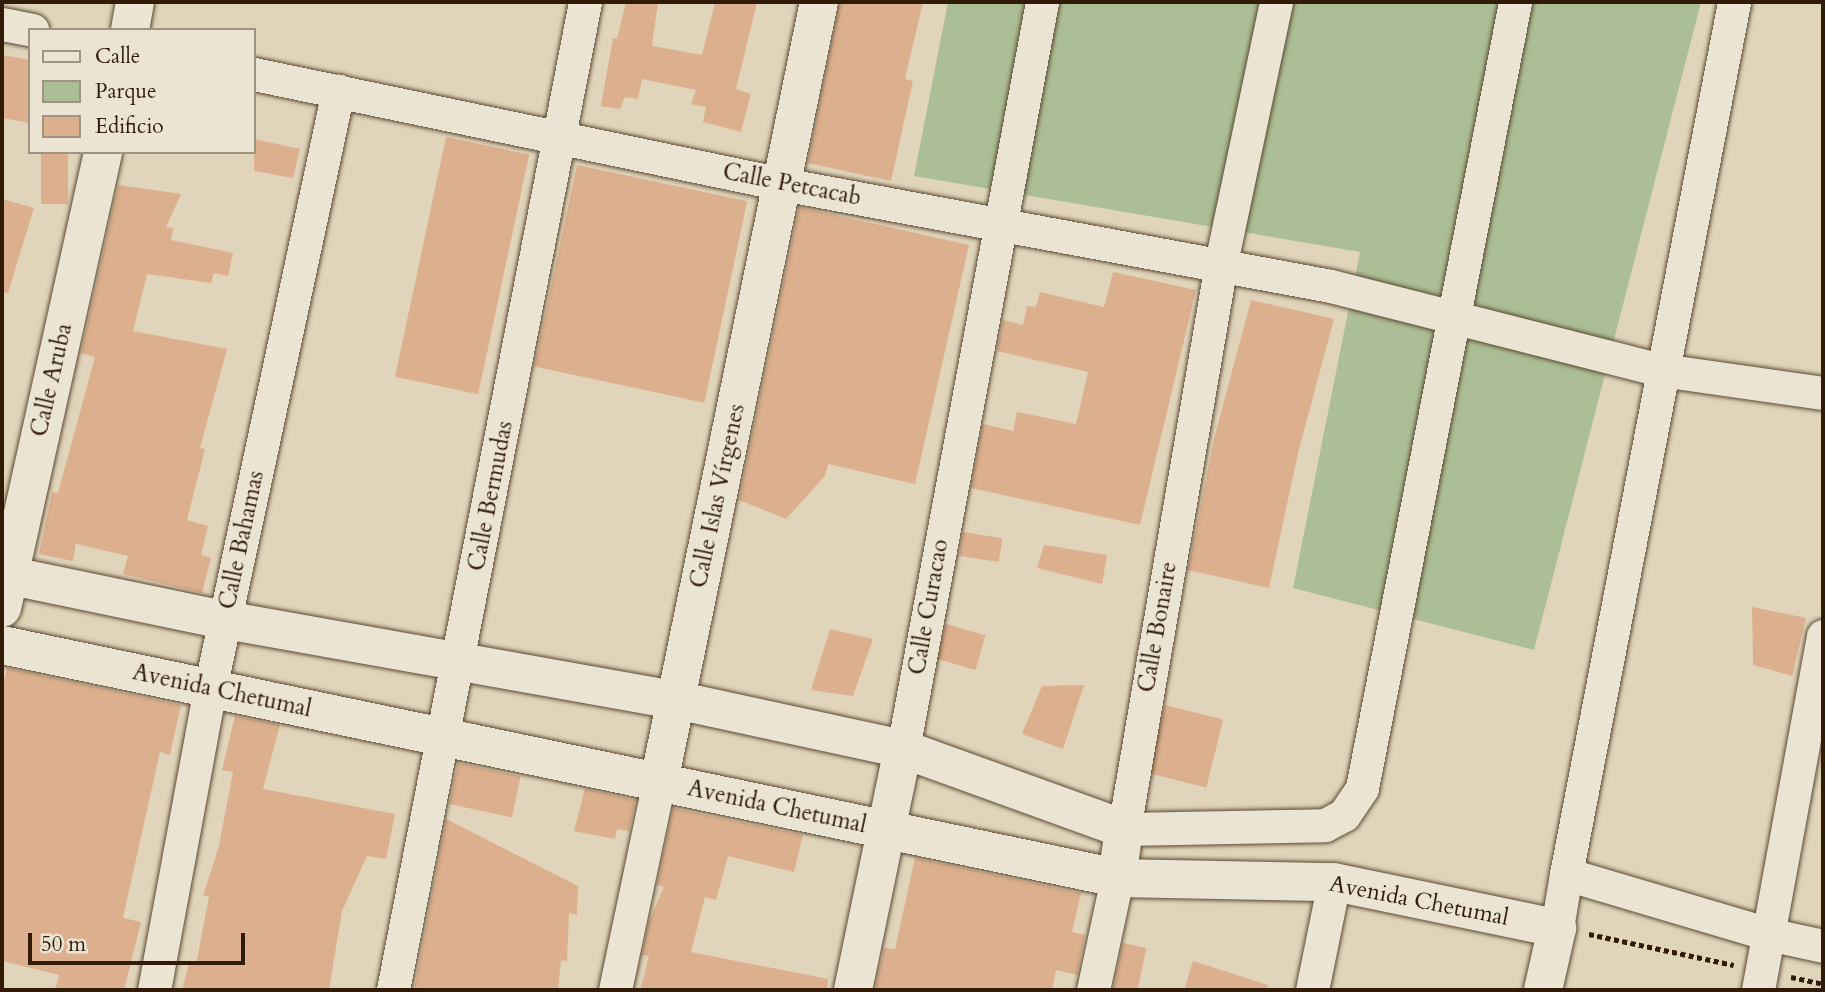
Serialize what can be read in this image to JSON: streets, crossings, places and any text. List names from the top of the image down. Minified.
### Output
{"streets":{"main road":["Calle Aruba","Calle Islas Vírgenes","Calle Curacao","Calle Bonaire","Avenida Chetumal"],"street":["Calle Petcacab","Calle Bermudas","Calle Bahamas"]},"crossings":[["Calle Petcacab","Calle Bermudas"],["Calle Petcacab","Calle Islas Vírgenes"],["Calle Petcacab","Calle Bahamas"],["Calle Petcacab","Calle Curacao"],["Calle Petcacab","Calle Bonaire"],["Calle Bermudas","Avenida Chetumal"],["Calle Islas Vírgenes","Avenida Chetumal"],["Calle Bahamas","Avenida Chetumal"],["Calle Curacao","Avenida Chetumal"],["Calle Bonaire","Avenida Chetumal"]],"legend":["Calle","Parque","Edificio"],"scale_bar":"50 m"}
